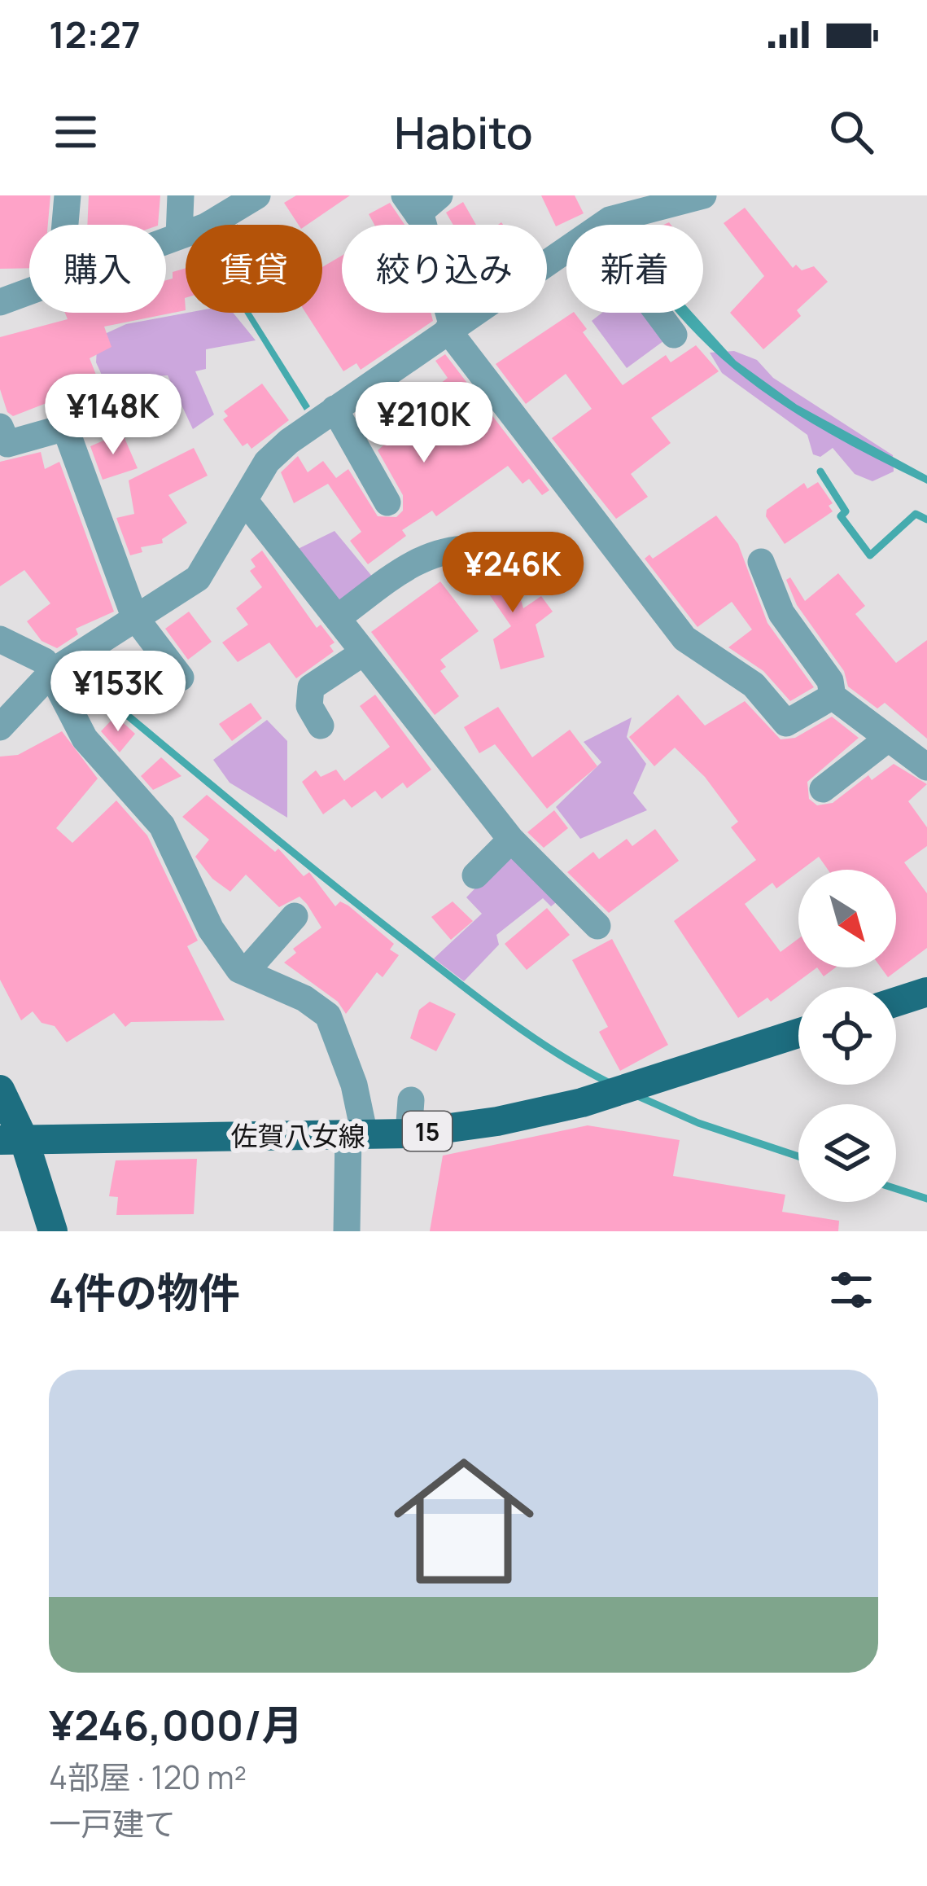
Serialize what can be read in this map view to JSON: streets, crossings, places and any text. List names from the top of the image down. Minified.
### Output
{"streets":{"main road":["15","佐賀八女線"]},"north":"bottom right","page":{"status":"12:27","header":"Habito","chip":["購入","賃貸","絞り込み","新着"],"price":["¥148K","¥210K","¥246K","¥153K"],"heading":"4件の物件","list":[{"name":"¥246,000/月","note":"4部屋 · 120 m² · 一戸建て"}]}}
